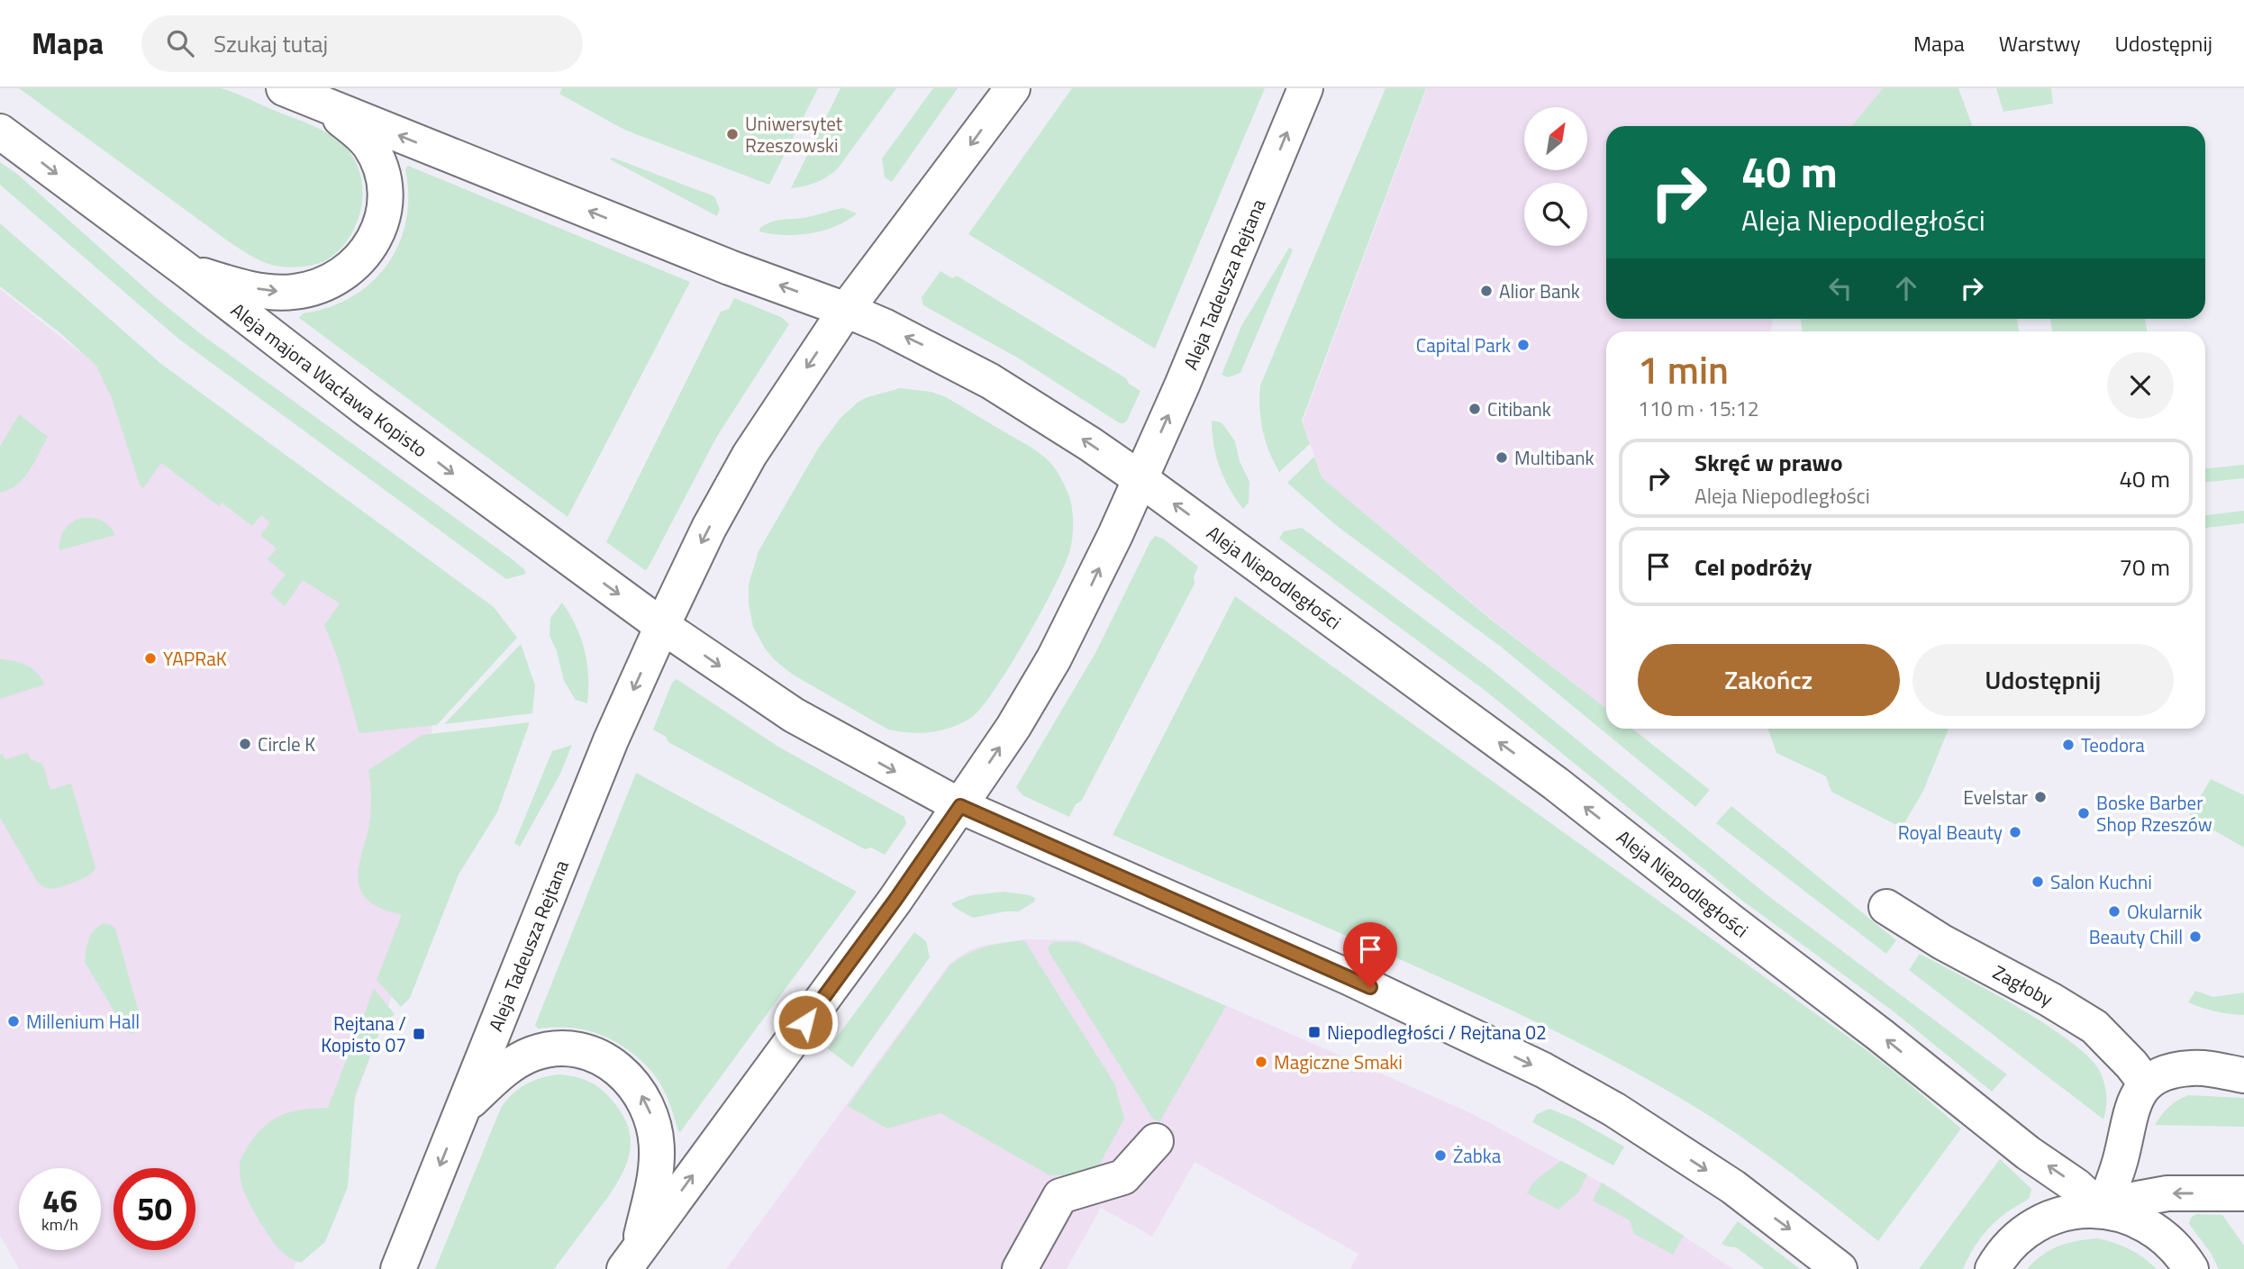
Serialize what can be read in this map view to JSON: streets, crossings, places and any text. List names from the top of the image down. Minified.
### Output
{"streets":{"main road":["Aleja Tadeusza Rejtana","Aleja majora Wacława Kopisto","Aleja Niepodległości","Zagłoby"]},"crossings":[["Aleja Tadeusza Rejtana","Aleja majora Wacława Kopisto"],["Aleja Tadeusza Rejtana","Aleja Niepodległości"]],"places":{"other":["Uniwersytet Rzeszowski","Alior Bank","Capital Park","Citibank","Multibank","YAPRaK","Circle K","Teodora","Evelstar","Boske Barber Shop Rzeszów","Royal Beauty","Salon Kuchni","Okularnik","Beauty Chill","Millenium Hall","Magiczne Smaki","Żabka"],"transit":["Niepodległości / Rejtana 02","Rejtana / Kopisto 07"]},"north":"top right","page":{"header":"Mapa","search":"Szukaj tutaj","nav":["Mapa","Warstwy","Udostępnij"],"turn":["40 m","Aleja Niepodległości"],"heading":["1 min","110 m · 15:12"],"list":[{"name":"Skręć w prawo","note":"Aleja Niepodległości","value":"40 m"},{"name":"Cel podróży","value":"70 m"}],"buttons":["Zakończ","Udostępnij"],"speed":"46 km/h","limit":"50"}}
